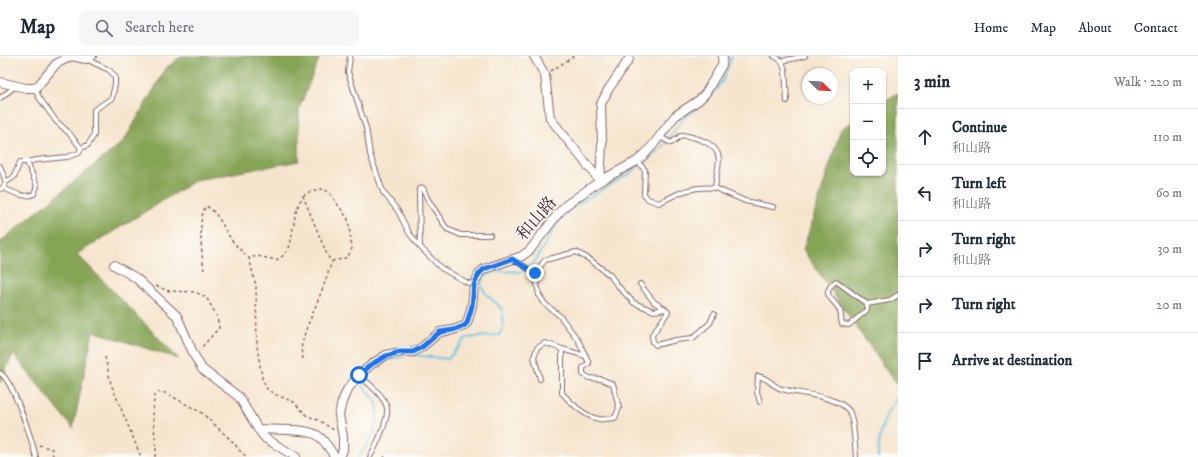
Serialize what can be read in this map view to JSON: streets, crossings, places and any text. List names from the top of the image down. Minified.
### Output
{"streets":{"street":["和山路"]},"north":"bottom right","page":{"header":"Map","search":"Search here","nav":["Home","Map","About","Contact"],"heading":["3 min","Walk · 220 m"],"map_buttons":["+","−"],"list":[["Continue","和山路","110 m"],["Turn left","和山路","60 m"],["Turn right","和山路","30 m"],["Turn right","20 m"],"Arrive at destination"]}}
